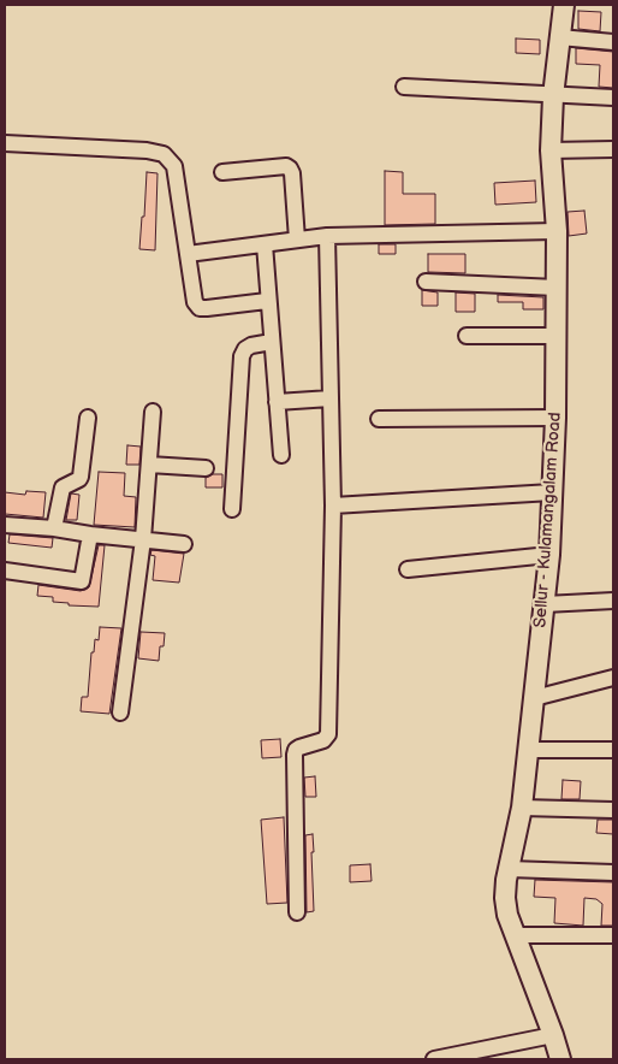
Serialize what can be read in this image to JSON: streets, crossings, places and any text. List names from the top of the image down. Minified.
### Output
{"streets":{"main road":["Sellur - Kulamangalam Road"]}}
